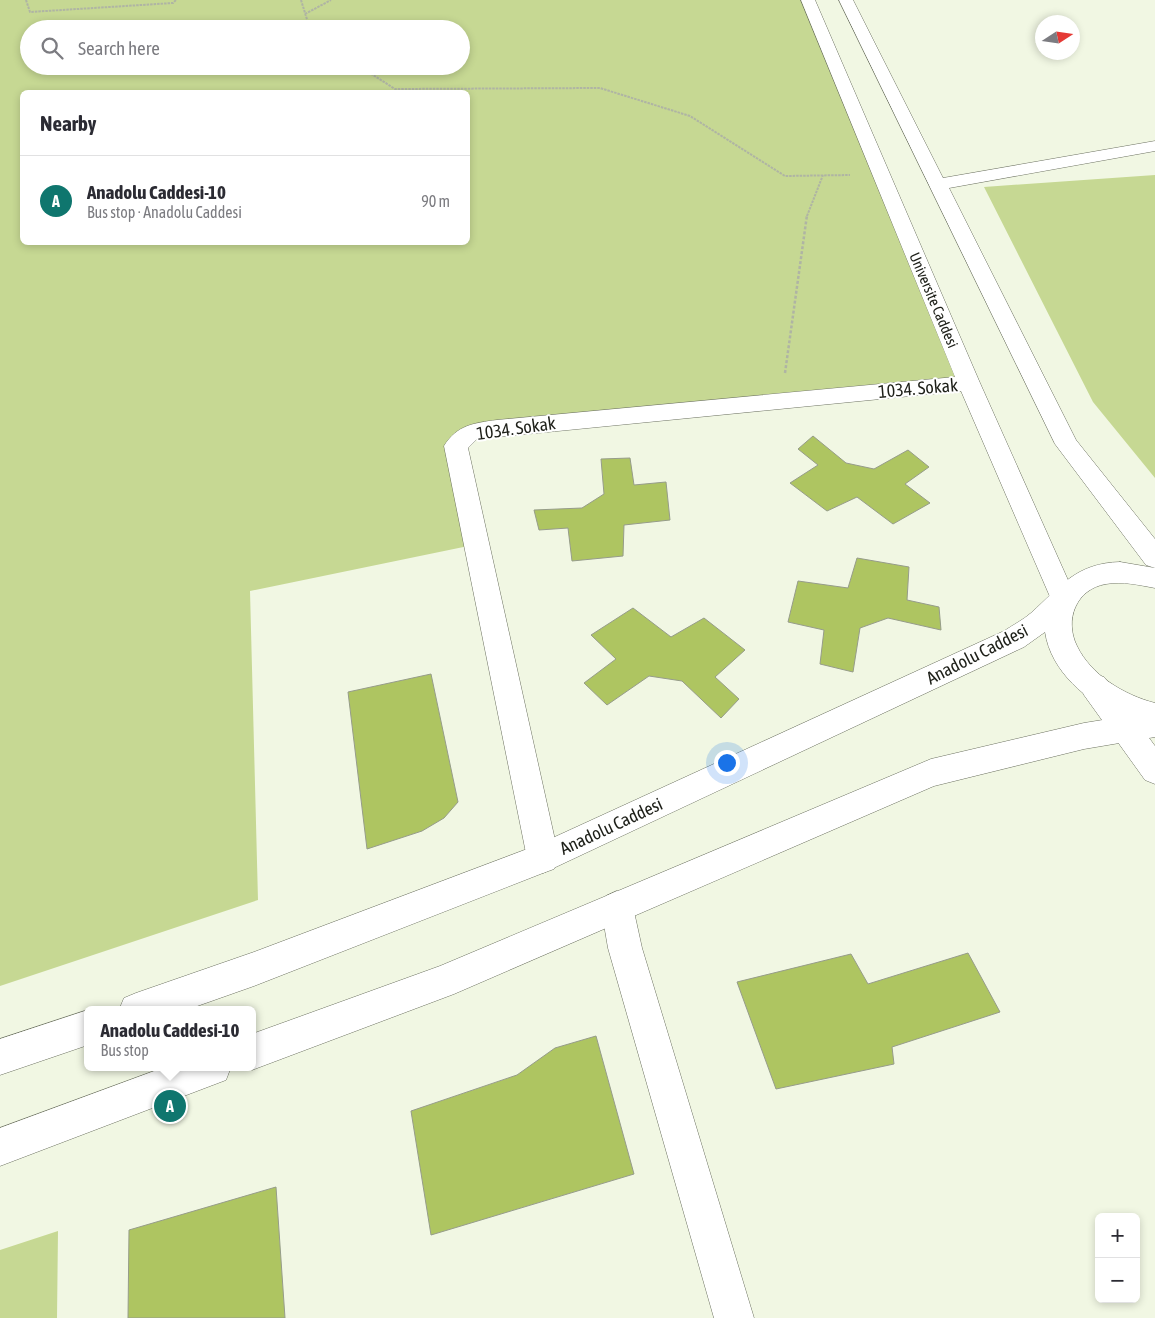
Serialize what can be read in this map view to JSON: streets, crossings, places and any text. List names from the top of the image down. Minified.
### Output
{"streets":{"street":["Universite Caddesi","1034. Sokak","Anadolu Caddesi"]},"crossings":[["Universite Caddesi","1034. Sokak"],["Universite Caddesi","Anadolu Caddesi"],["1034. Sokak","Anadolu Caddesi"]],"north":"right","page":{"search":"Search here","heading":"Nearby","list":[{"mark":"A","name":"Anadolu Caddesi-10","note":"Bus stop · Anadolu Caddesi","value":"90 m"}],"popup":["Anadolu Caddesi-10","Bus stop"],"pins":"A","map_buttons":["+","−"]}}
